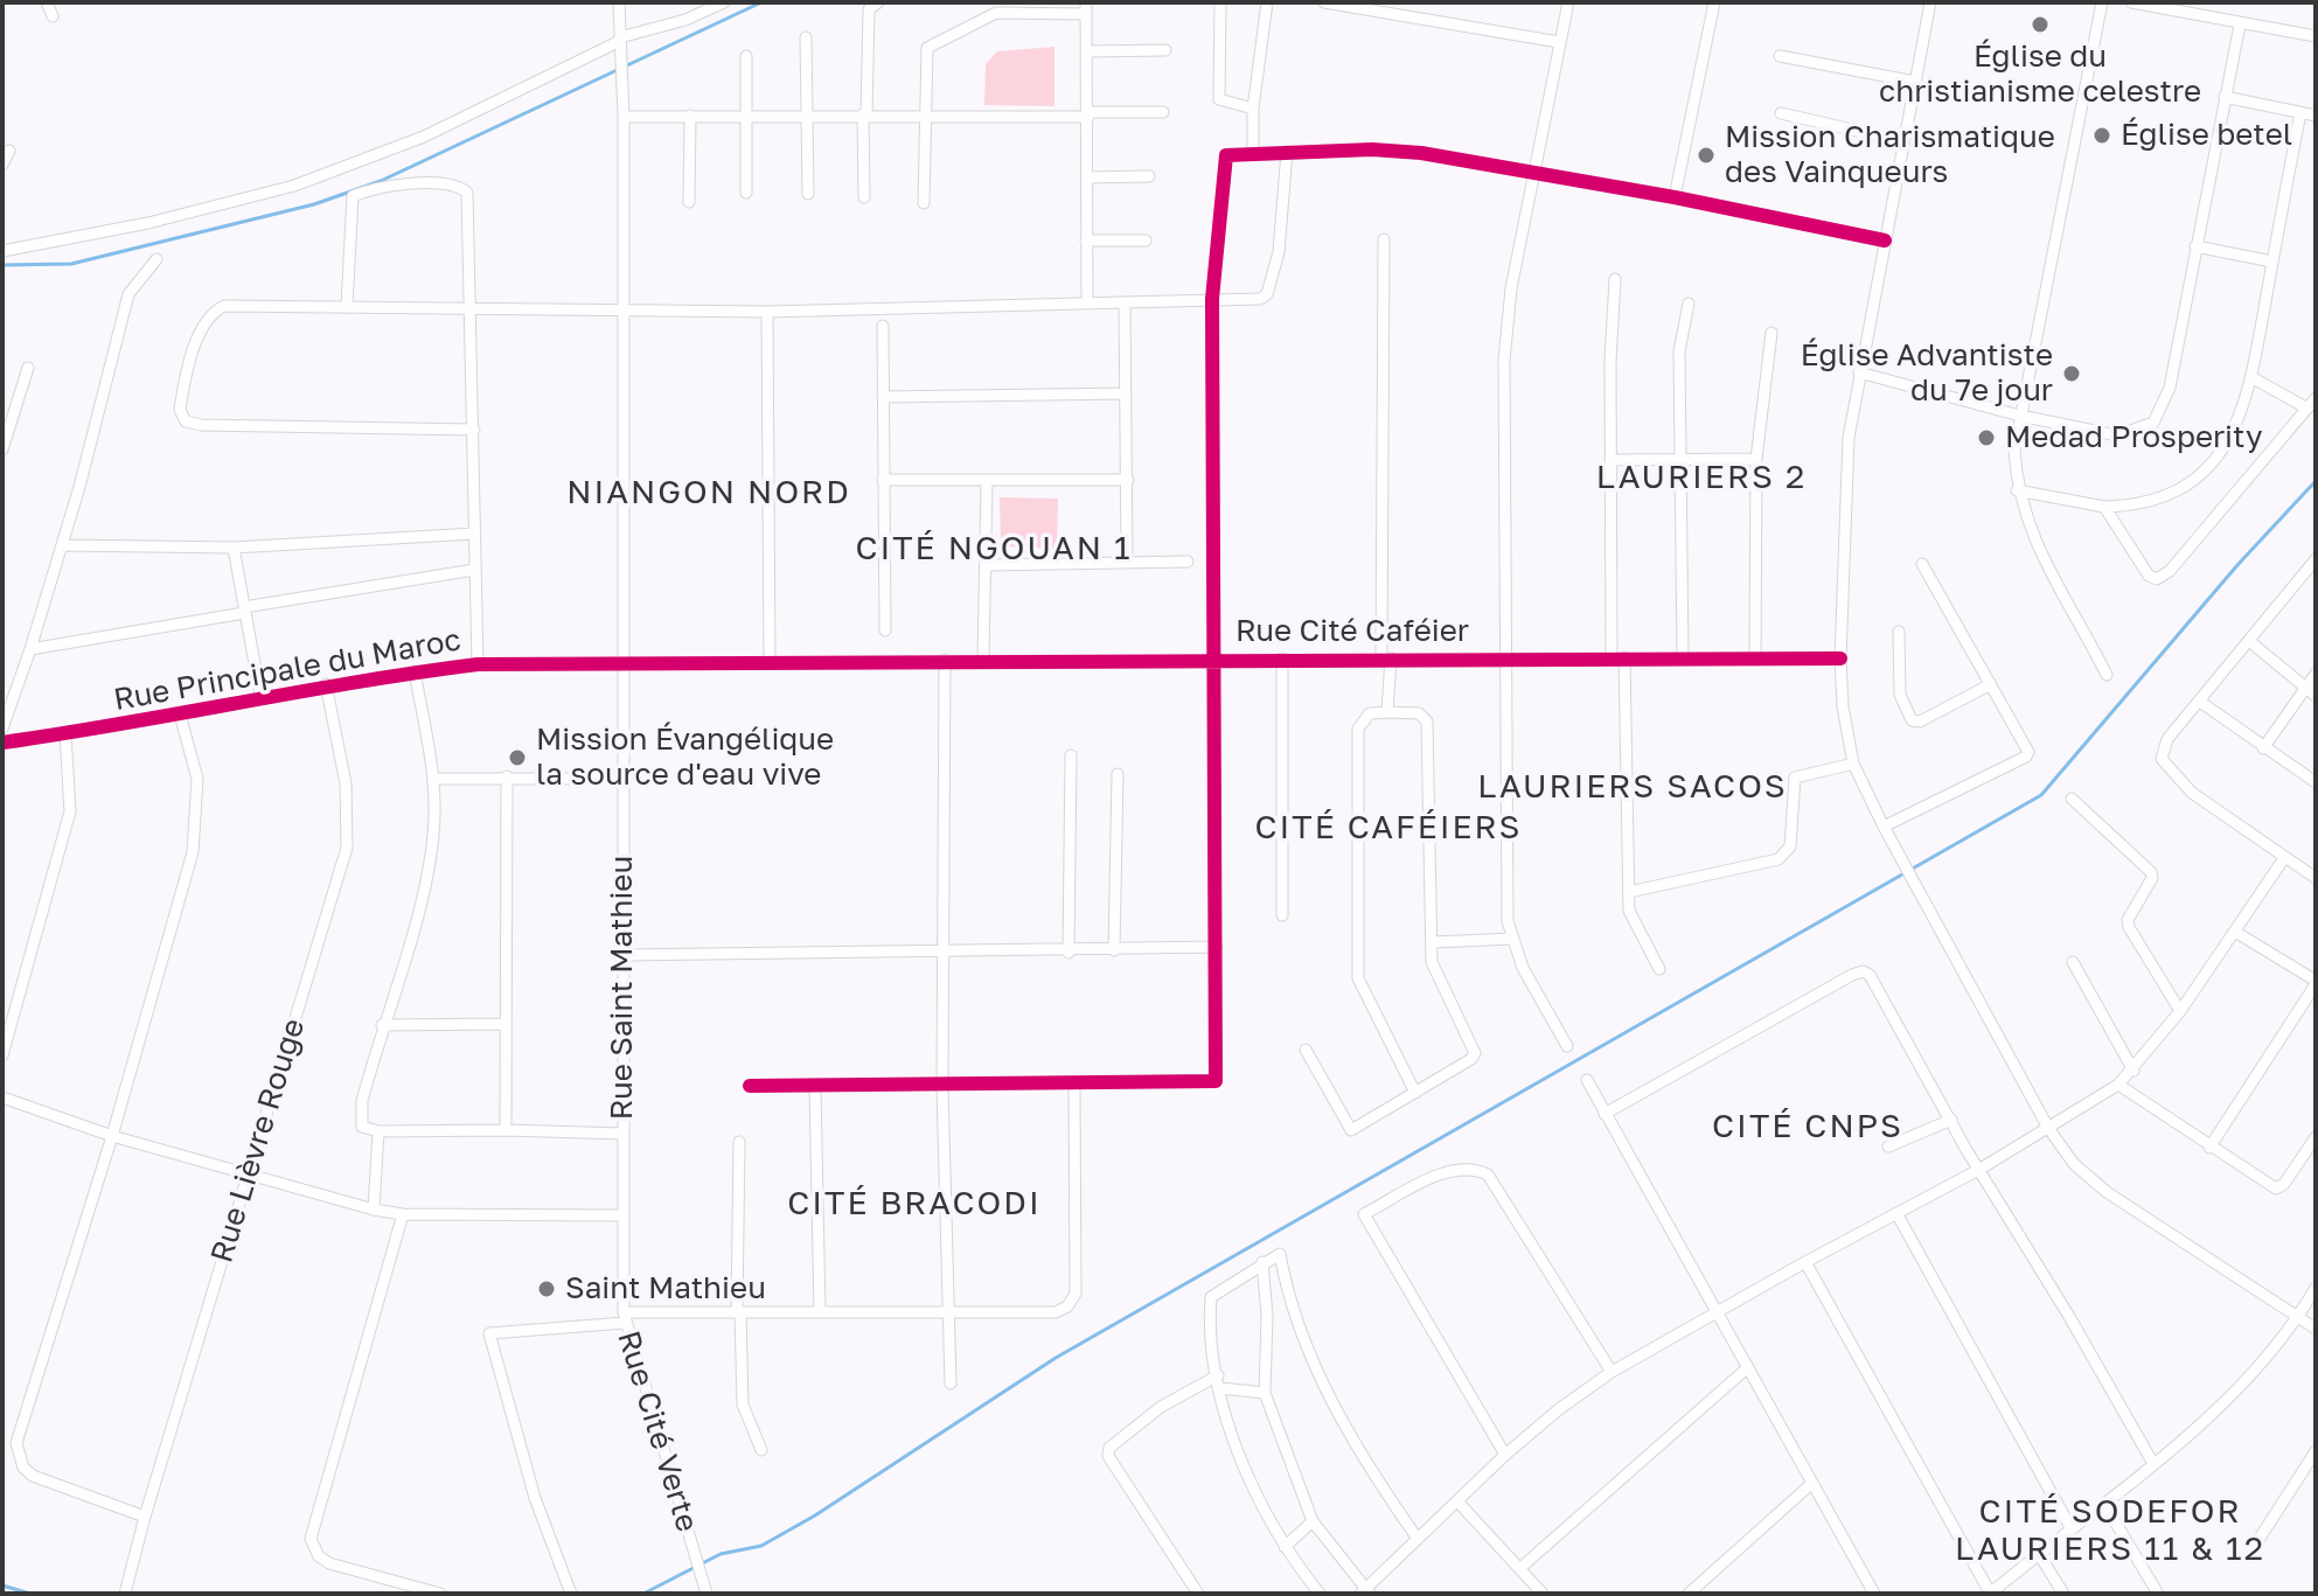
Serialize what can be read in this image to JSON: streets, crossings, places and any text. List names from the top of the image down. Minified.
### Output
{"streets":{"street":["Rue Cité Caféier","Rue Principale du Maroc","Rue Saint Mathieu","Rue Lièvre Rouge","Rue Cité Verte"]},"crossings":[["Rue Cité Caféier","Rue Principale du Maroc"],["Rue Principale du Maroc","Rue Saint Mathieu"],["Rue Principale du Maroc","Rue Lièvre Rouge"],["Rue Saint Mathieu","Rue Cité Verte"]],"districts":["LAURIERS 2","NIANGON NORD","CITÉ NGOUAN 1","LAURIERS SACOS","CITÉ CAFÉIERS","CITÉ CNPS","CITÉ BRACODI","CITÉ SODEFOR LAURIERS 11 & 12"],"places":["Église du christianisme celestre","Église betel","Mission Charismatique des Vainqueurs","Église Advantiste du 7e jour","Medad Prosperity","Mission Évangélique la source d'eau vive","Saint Mathieu"]}
